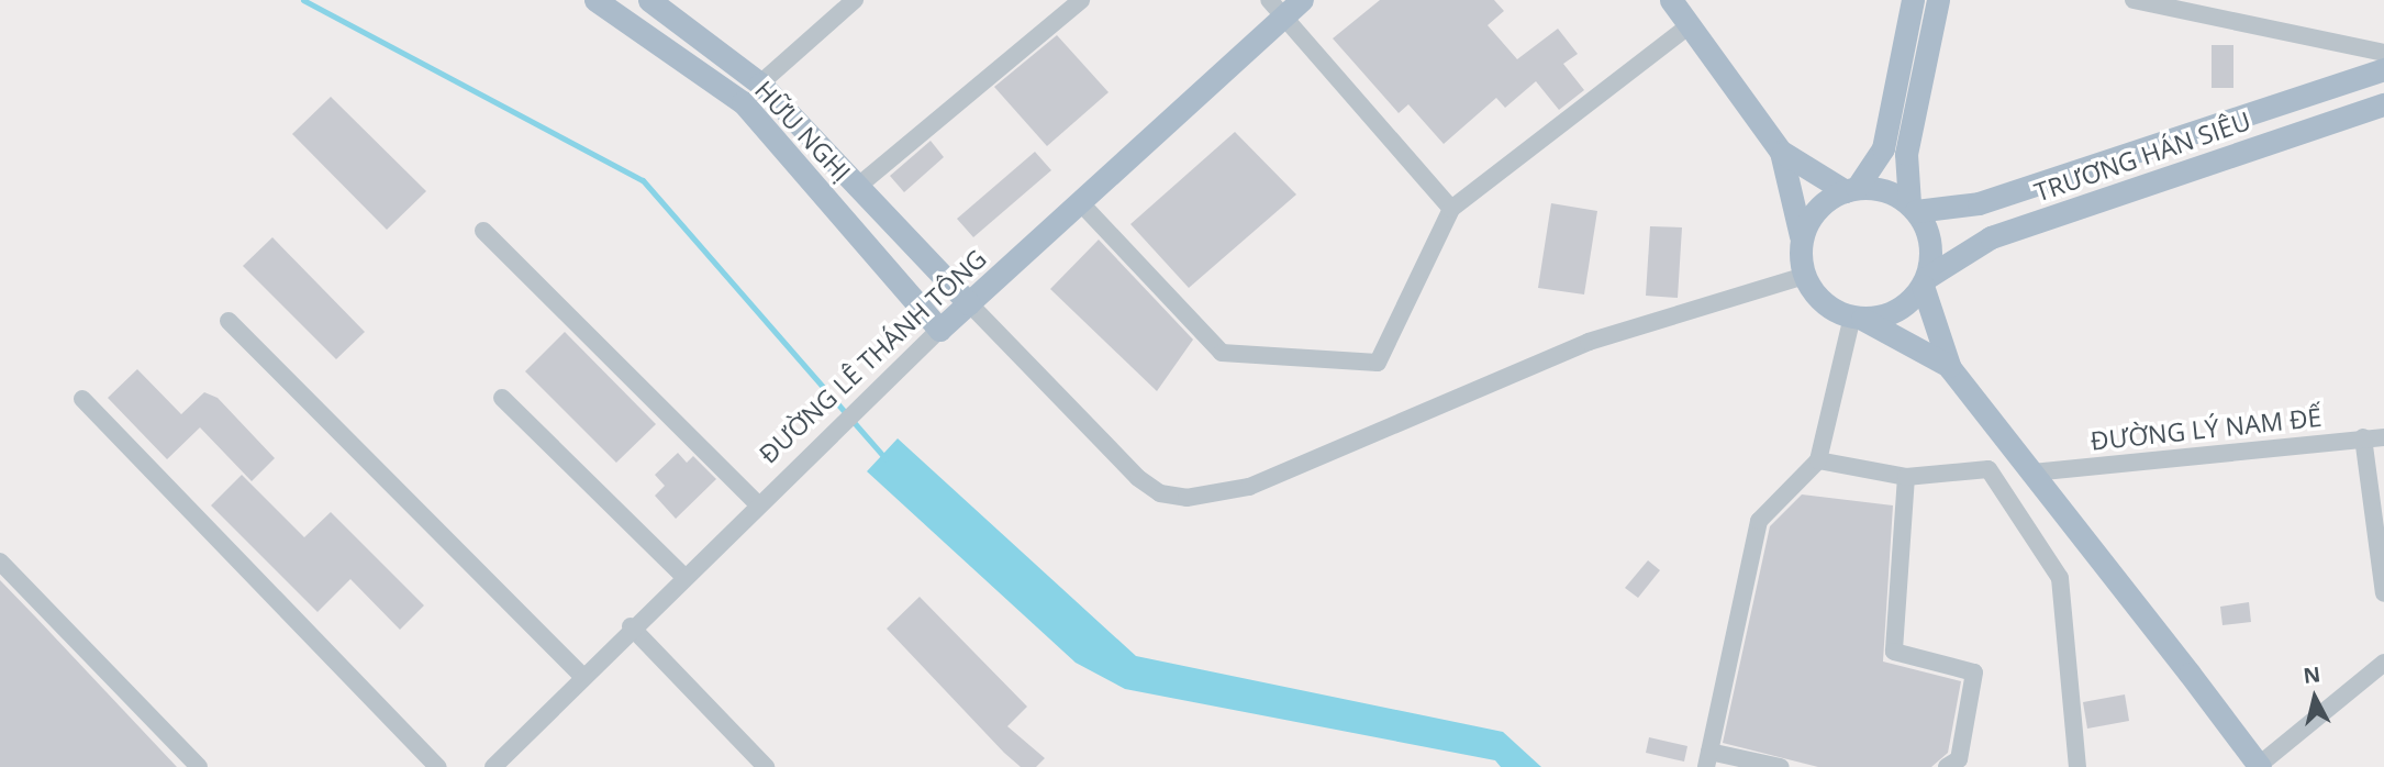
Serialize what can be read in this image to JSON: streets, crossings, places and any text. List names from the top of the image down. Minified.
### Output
{"streets":{"main road":["HỮU NGHỊ","TRƯƠNG HÁN SIÊU","ĐƯỜNG LÊ THÁNH TÔNG"],"street":["ĐƯỜNG LÝ NAM ĐẾ"]},"crossings":[["HỮU NGHỊ","ĐƯỜNG LÊ THÁNH TÔNG"]],"north":"top"}
